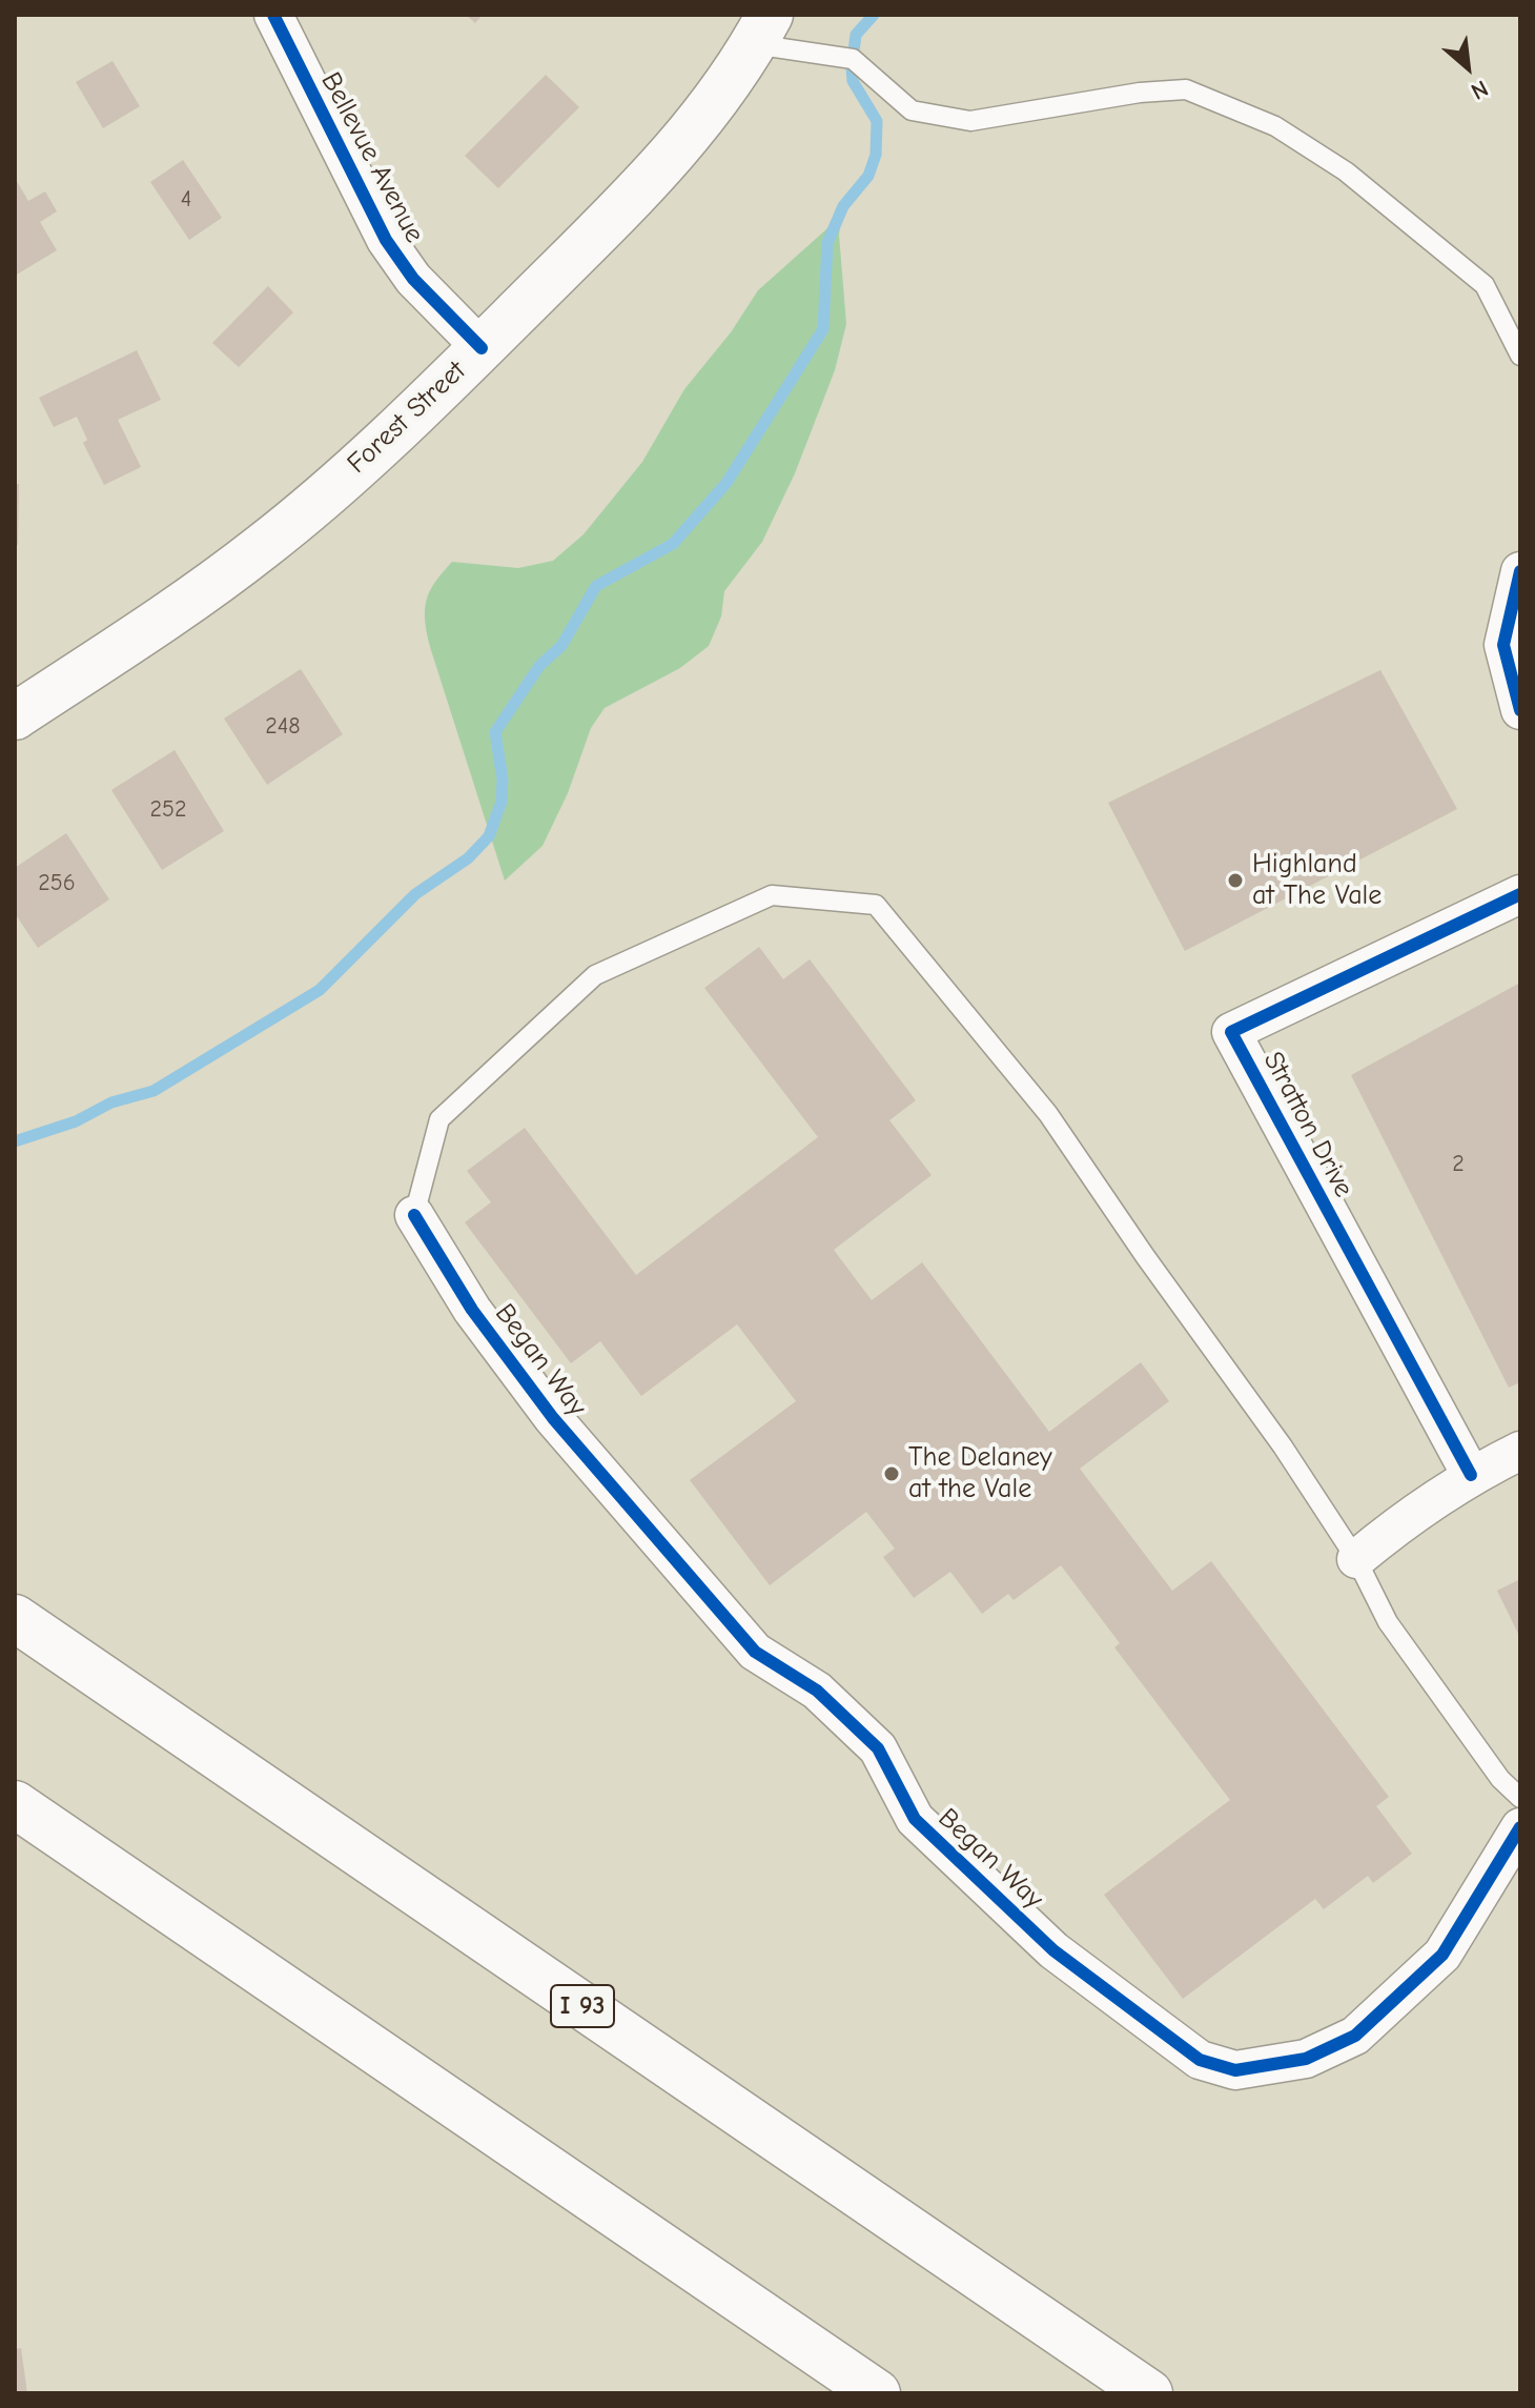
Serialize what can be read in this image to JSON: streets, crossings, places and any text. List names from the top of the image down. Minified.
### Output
{"streets":{"main road":["Forest Street","I 93"],"street":["Bellevue Avenue","Stratton Drive","Began Way"]},"crossings":[["Bellevue Avenue","Forest Street"]],"places":["Highland at The Vale","The Delaney at the Vale"],"house_numbers":["4","248","252","256","2"],"north":"bottom right"}
